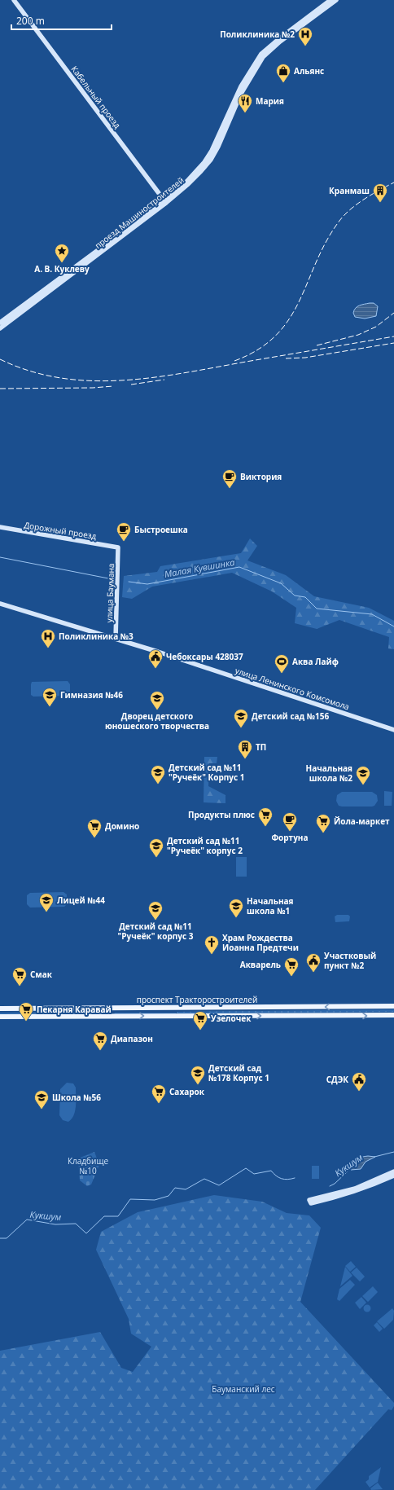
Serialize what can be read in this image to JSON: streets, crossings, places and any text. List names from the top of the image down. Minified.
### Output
{"streets":{"main road":["Кабельный проезд","проезд Машиностроителей","Дорожный проезд","улица Баумана","улица Ленинского Комсомола","проспект Тракторостроителей"]},"crossings":[["Кабельный проезд","проезд Машиностроителей"],["Дорожный проезд","улица Баумана"],["улица Баумана","улица Ленинского Комсомола"]],"water":["Малая Кувшинка","Кукшум"],"parks":["Кладбище №10","Бауманский лес"],"places":{"hospital":["Поликлиника №2","Поликлиника №3"],"shop":["Альянс"],"restaurant":["Мария"],"building":["Кранмаш","ТП"],"place":["А. В. Куклеву"],"cafe":["Виктория","Быстроешка","Фортуна"],"public building":["Чебоксары 428037","Участковый пункт №2","СДЭК"],"sports":["Аква Лайф"],"school or university":["Гимназия №46","Дворец детского юношеского творчества","Детский сад №156","Детский сад №11 \"Ручеёк\" Корпус 1","Начальная школа №2","Детский сад №11 \"Ручеёк\" корпус 2","Лицей №44","Начальная школа №1","Детский сад №11 \"Ручеёк\" корпус 3","Детский сад №178 Корпус 1","Школа №56"],"supermarket":["Продукты плюс","Йола-маркет","Домино","Акварель","Смак","Пекарня Каравай","Узелочек","Диапазон","Сахарок"],"church":["Храм Рождества Иоанна Предтечи"]},"scale_bar":"200 m"}
